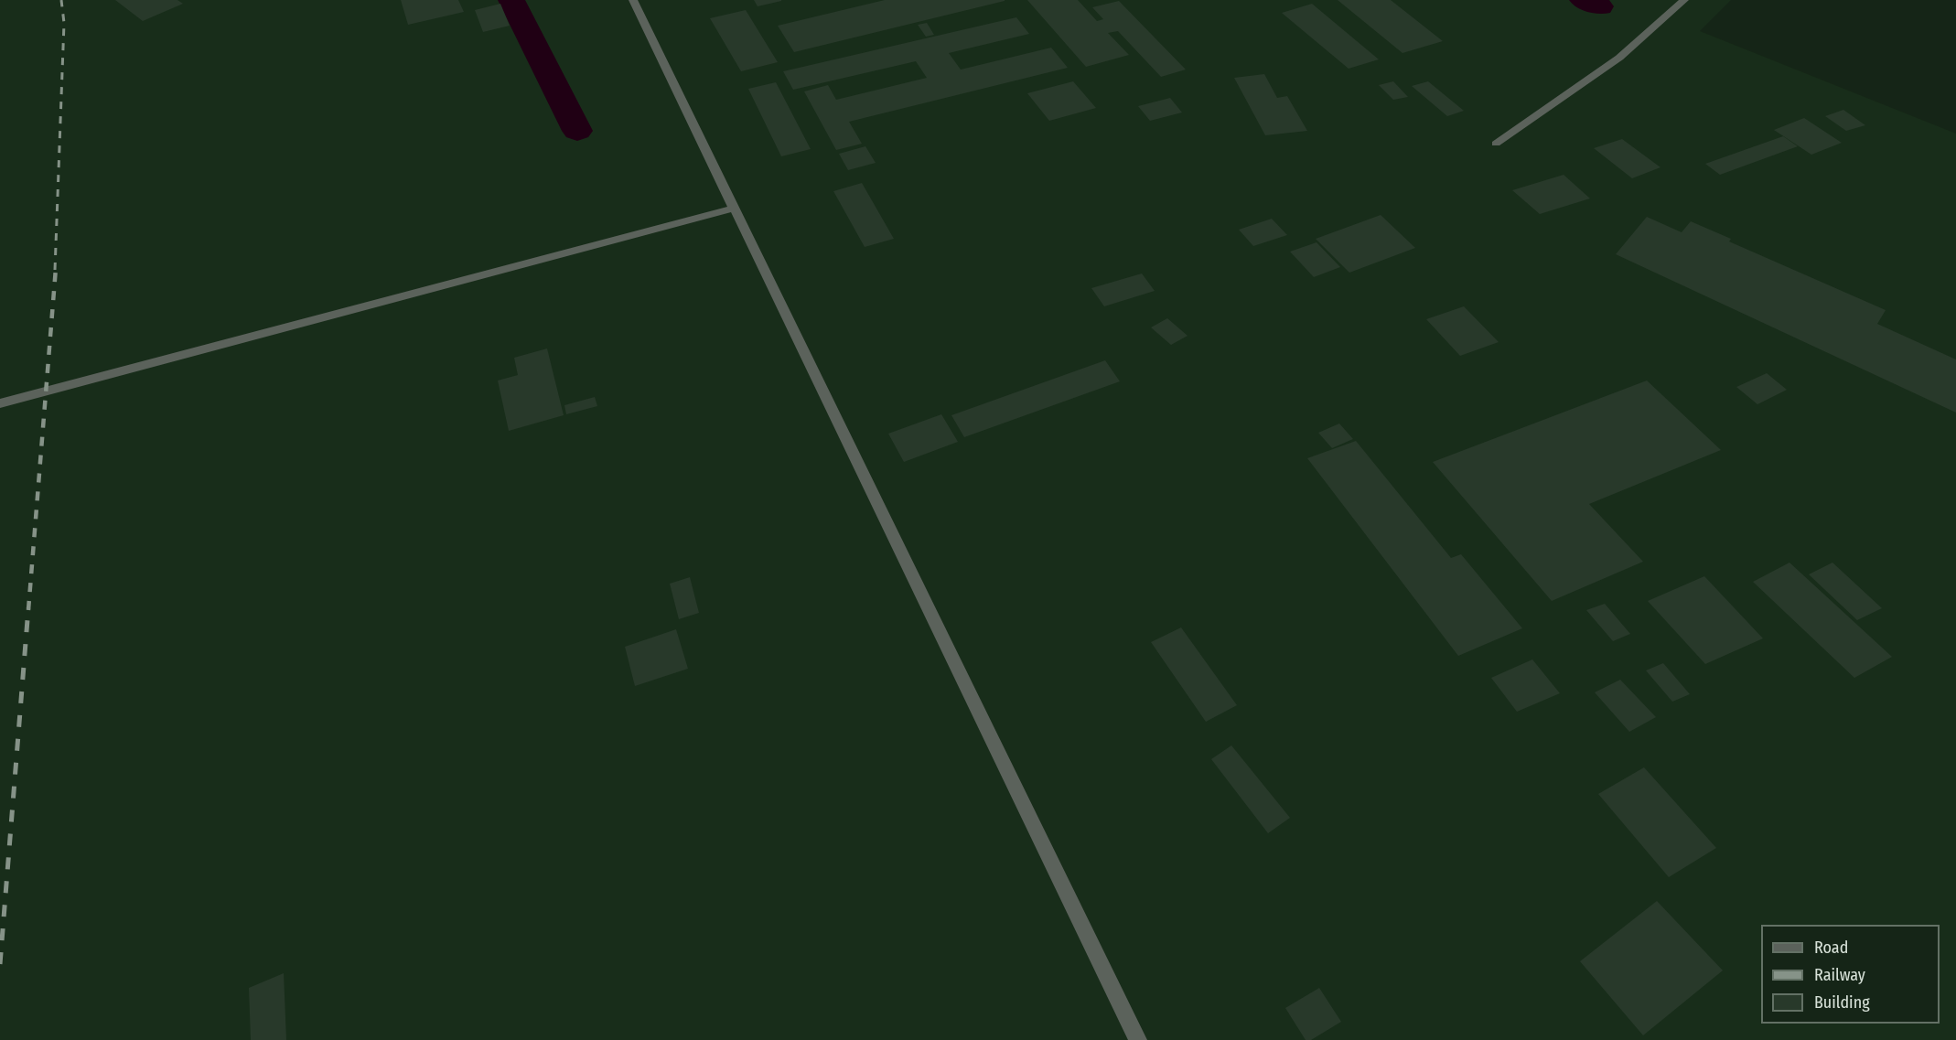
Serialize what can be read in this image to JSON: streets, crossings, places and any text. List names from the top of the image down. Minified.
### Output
{"legend":["Road","Railway","Building"]}
